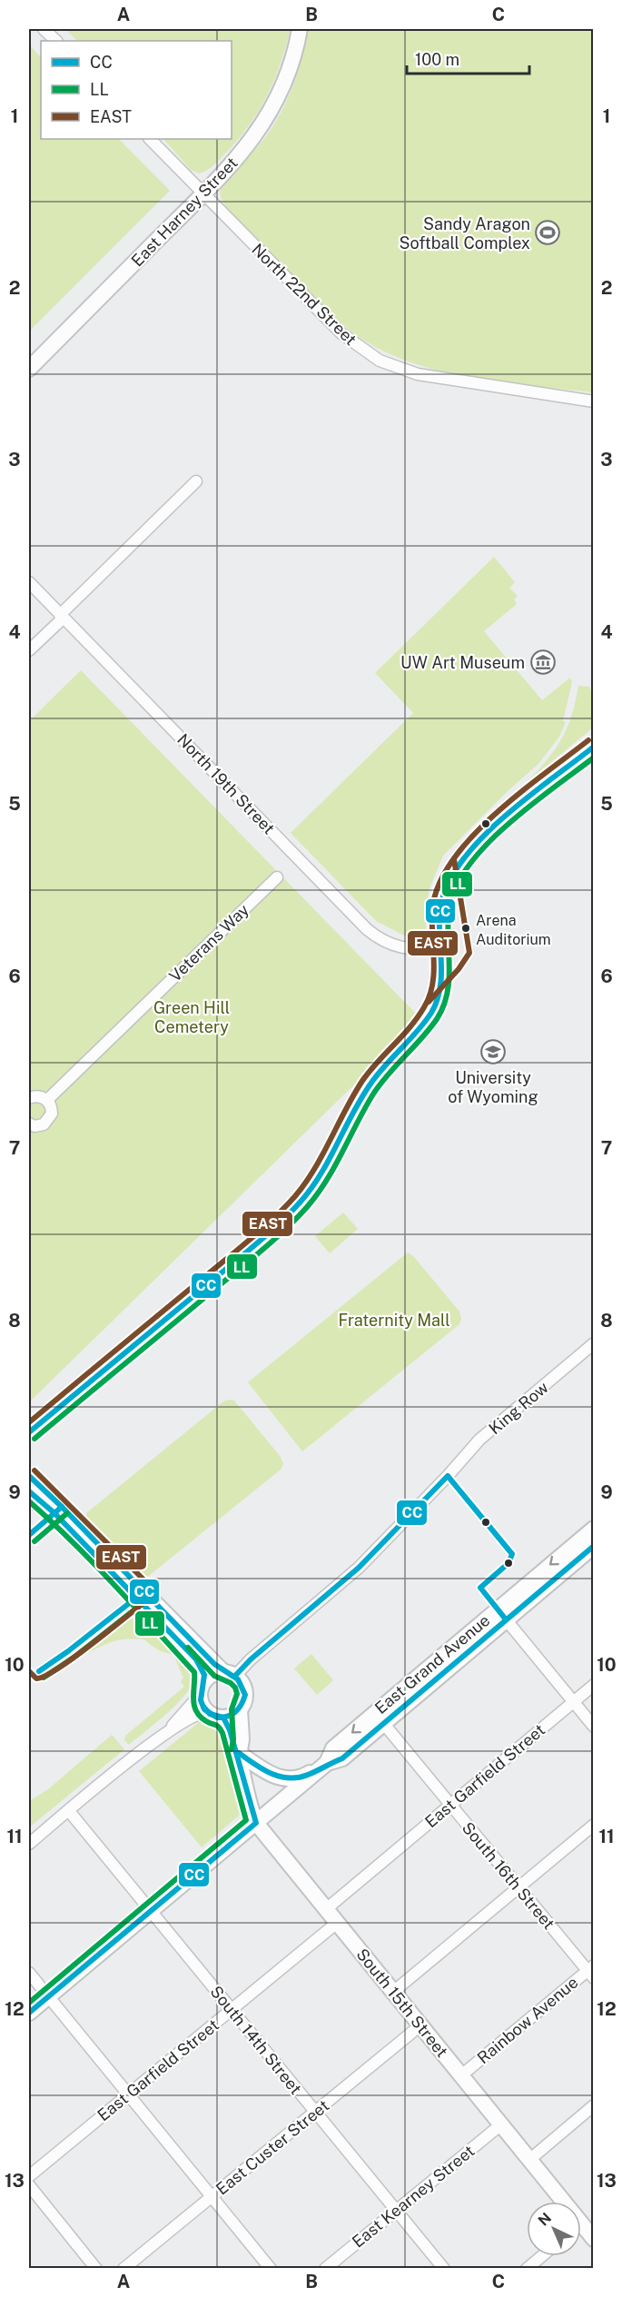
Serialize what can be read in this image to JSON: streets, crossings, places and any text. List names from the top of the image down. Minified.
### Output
{"streets":{"main road":["East Harney Street","East Grand Avenue","South 15th Street"],"street":["North 22nd Street","North 19th Street","Veterans Way","King Row","East Garfield Street","South 16th Street","Rainbow Avenue","South 14th Street","East Custer Street","East Kearney Street"]},"crossings":[["East Harney Street","North 22nd Street"],["King Row","South 15th Street"],["East Grand Avenue","South 16th Street"],["East Grand Avenue","South 15th Street"],["East Grand Avenue","South 14th Street"],["East Garfield Street","South 16th Street"],["East Garfield Street","South 15th Street"],["East Garfield Street","South 14th Street"],["South 16th Street","Rainbow Avenue"],["South 15th Street","Rainbow Avenue"],["South 15th Street","East Custer Street"],["South 15th Street","East Kearney Street"],["South 14th Street","East Custer Street"],["South 14th Street","East Kearney Street"]],"parks":["Green Hill Cemetery","Fraternity Mall"],"places":{"sports":["Sandy Aragon Softball Complex"],"museum":["UW Art Museum"],"other":["Arena Auditorium"],"school or university":["University of Wyoming"]},"lines":["transit line EAST","transit line CC","transit line LL"],"legend":["CC","LL","EAST"],"scale_bar":"100 m","north":"top left","grid":{"columns":["A","B","C"],"rows":["1","2","3","4","5","6","7","8","9","10","11","12","13"]}}
